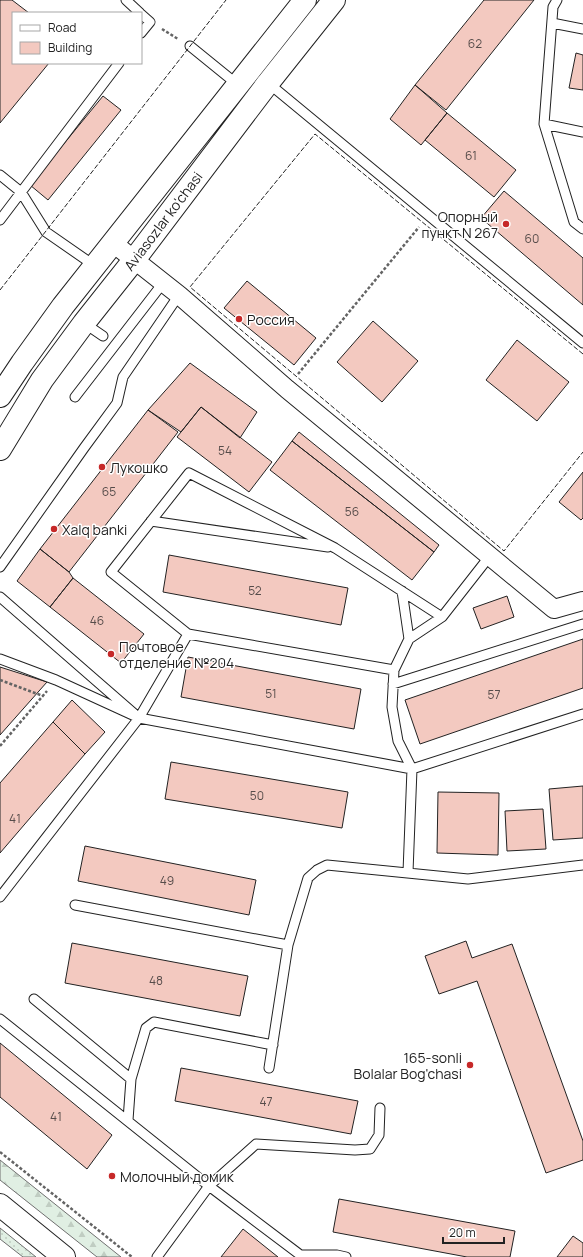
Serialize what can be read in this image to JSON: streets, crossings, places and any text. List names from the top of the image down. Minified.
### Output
{"streets":{"main road":["Aviasozlar ko'chasi"]},"places":["Опорный пункт N 267","Россия","Лукошко","Xalq banki","Почтовое отделение №204","165-sonli Bolalar Bog'chasi","Молочный домик"],"house_numbers":["62","61","60","54","65","56","52","46","51","57","50","41","49","48","47","41"],"legend":["Road","Building"],"scale_bar":"20 m"}
